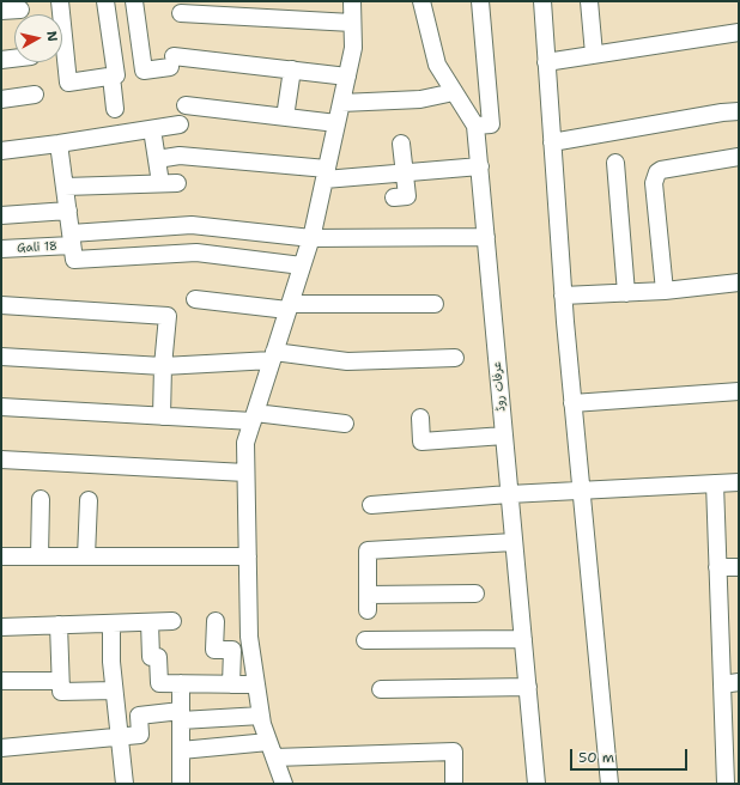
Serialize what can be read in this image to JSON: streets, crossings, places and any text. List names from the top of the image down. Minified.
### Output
{"streets":{"street":["Gali 18","عرفات روڈ"]},"crossings":[["Gali 18","عرفات روڈ"]],"scale_bar":"50 m","north":"right"}
